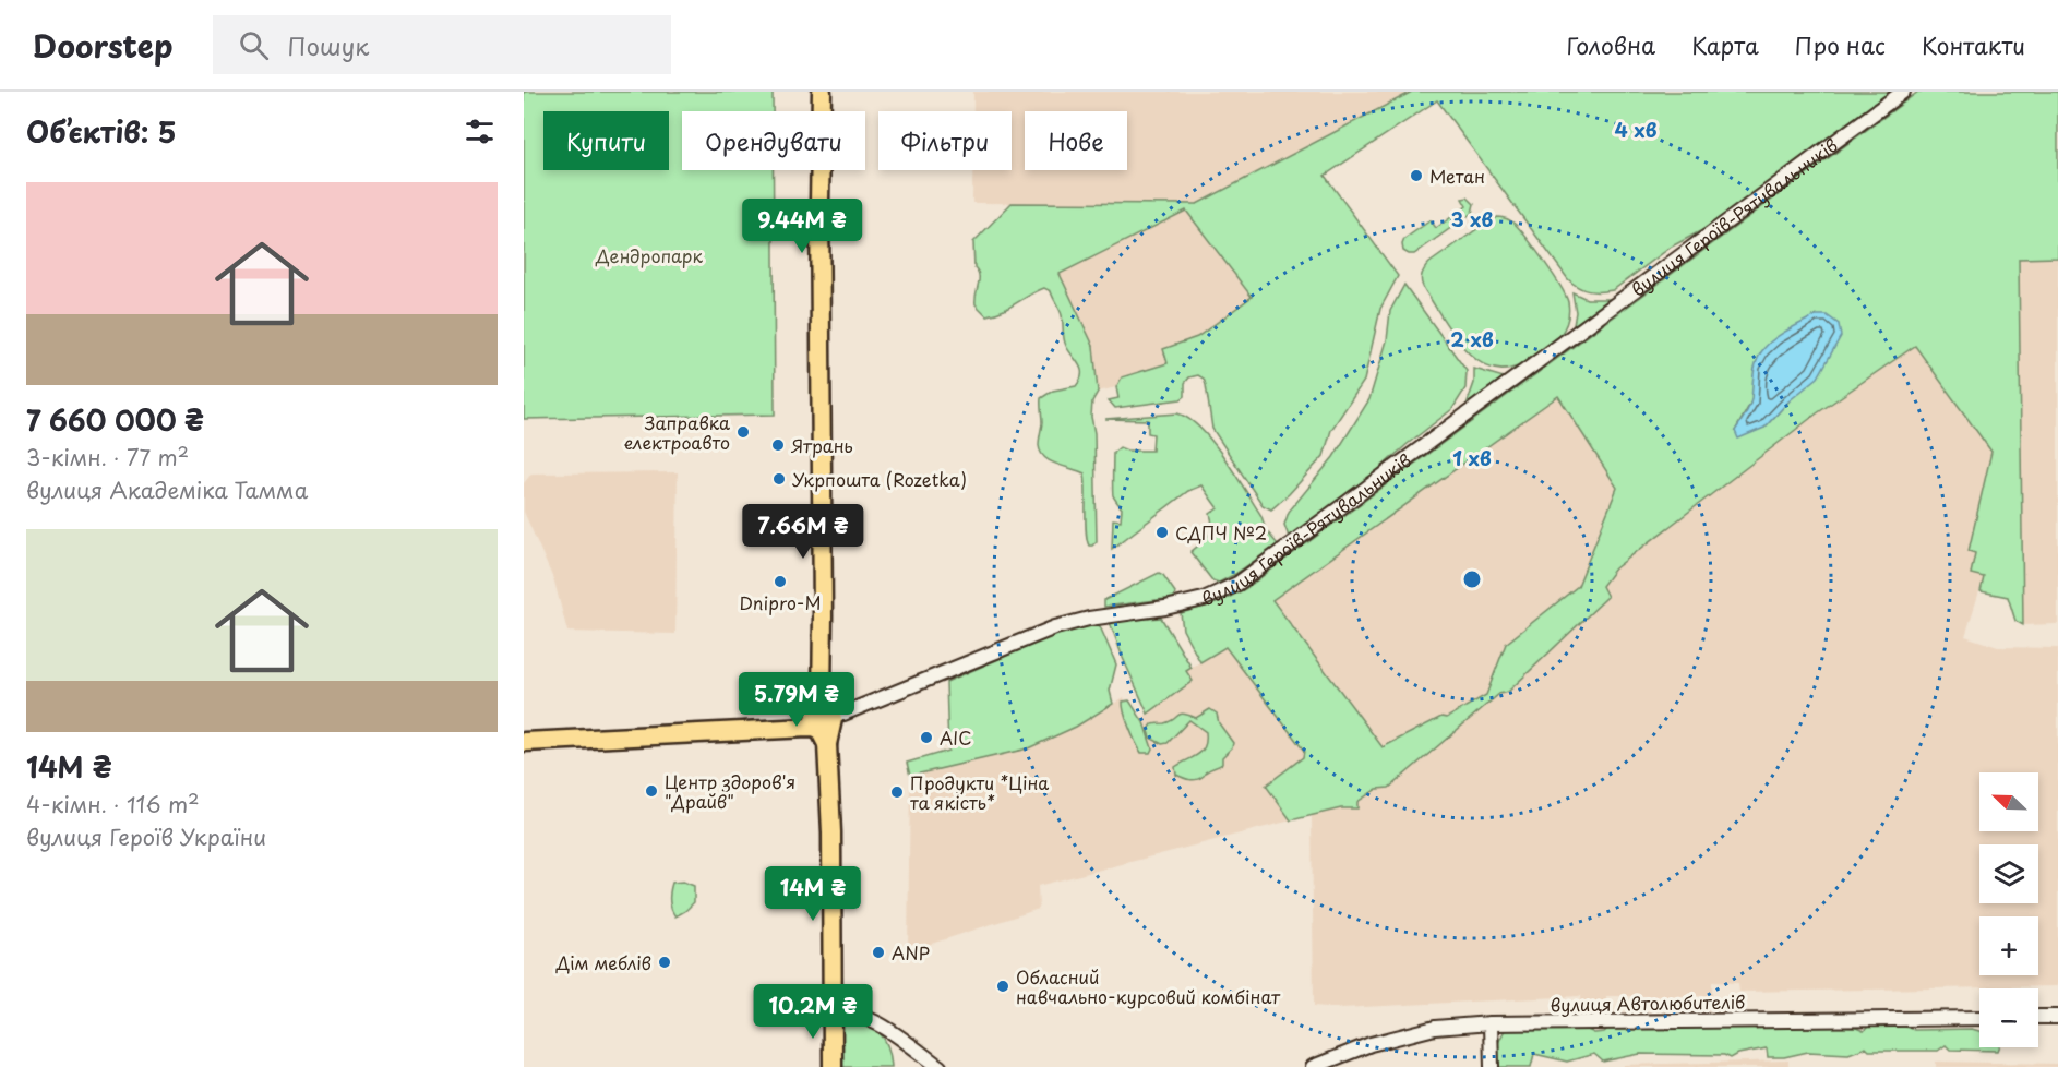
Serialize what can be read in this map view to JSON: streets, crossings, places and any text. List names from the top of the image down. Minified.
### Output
{"streets":{"main road":["вулиця Героїв-Рятувальників"],"street":["вулиця Автолюбителів"]},"parks":["Дендропарк"],"places":["Метан","Заправка електроавто","Ятрань","Укрпошта (Rozetka)","СДПЧ №2","Dnipro-M","АІС","Центр здоров'я \"Драйв\"","Продукти *Ціна та якість*","ANP","Дім меблів","Обласний навчально-курсовий комбінат"],"north":"top left","page":{"header":"Doorstep","search":"Пошук","nav":["Головна","Карта","Про нас","Контакти"],"heading":"Об’єктів: 5","chip":["Купити","Орендувати","Фільтри","Нове"],"list":[{"name":"7 660 000 ₴","note":"3-кімн. · 77 m² · вулиця Академіка Тамма"},{"name":"14M ₴","note":"4-кімн. · 116 m² · вулиця Героїв України"}],"price":["9.44M ₴","7.66M ₴","5.79M ₴","14M ₴","10.2M ₴"],"map_buttons":["+","−"]},"rings":["4 хв","3 хв","2 хв","1 хв"]}
